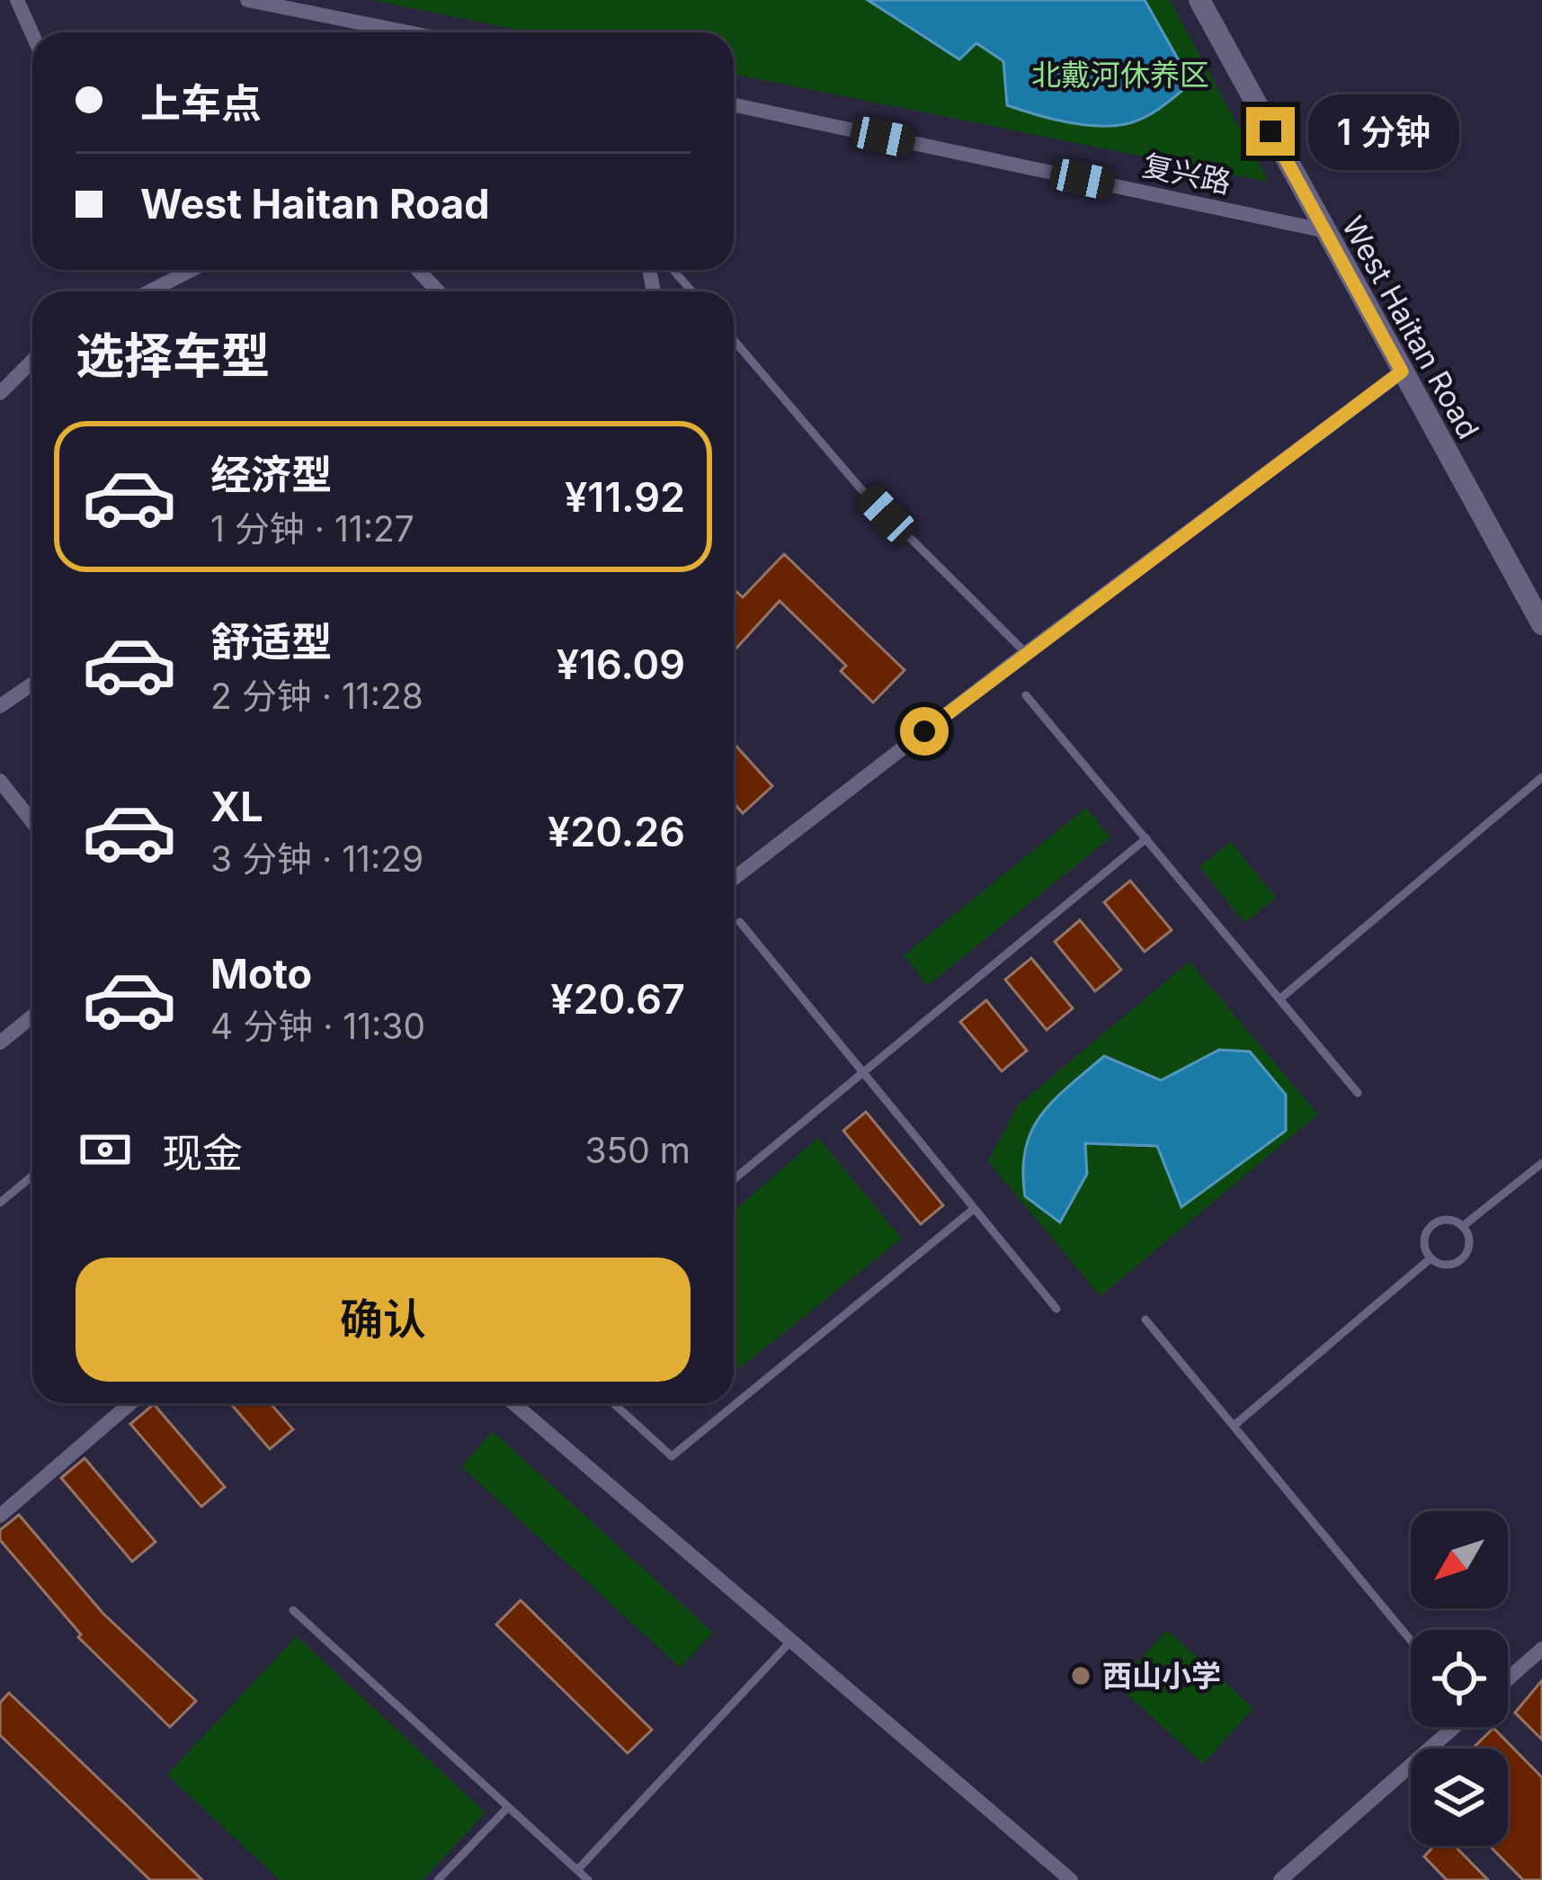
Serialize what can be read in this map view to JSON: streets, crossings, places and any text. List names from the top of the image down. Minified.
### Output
{"streets":{"main road":["West Haitan Road"],"street":["复兴路"]},"crossings":[["复兴路","West Haitan Road"]],"parks":["北戴河休养区"],"places":["西山小学"],"north":"bottom left","page":{"banner":["上车点","West Haitan Road"],"bubble":"1 分钟","heading":"选择车型","list":[{"name":"经济型","note":"1 分钟 · 11:27","value":"¥11.92"},{"name":"舒适型","note":"2 分钟 · 11:28","value":"¥16.09"},{"name":"XL","note":"3 分钟 · 11:29","value":"¥20.26"},{"name":"Moto","note":"4 分钟 · 11:30","value":"¥20.67"}],"pay":["现金","350 m"],"buttons":"确认"}}
